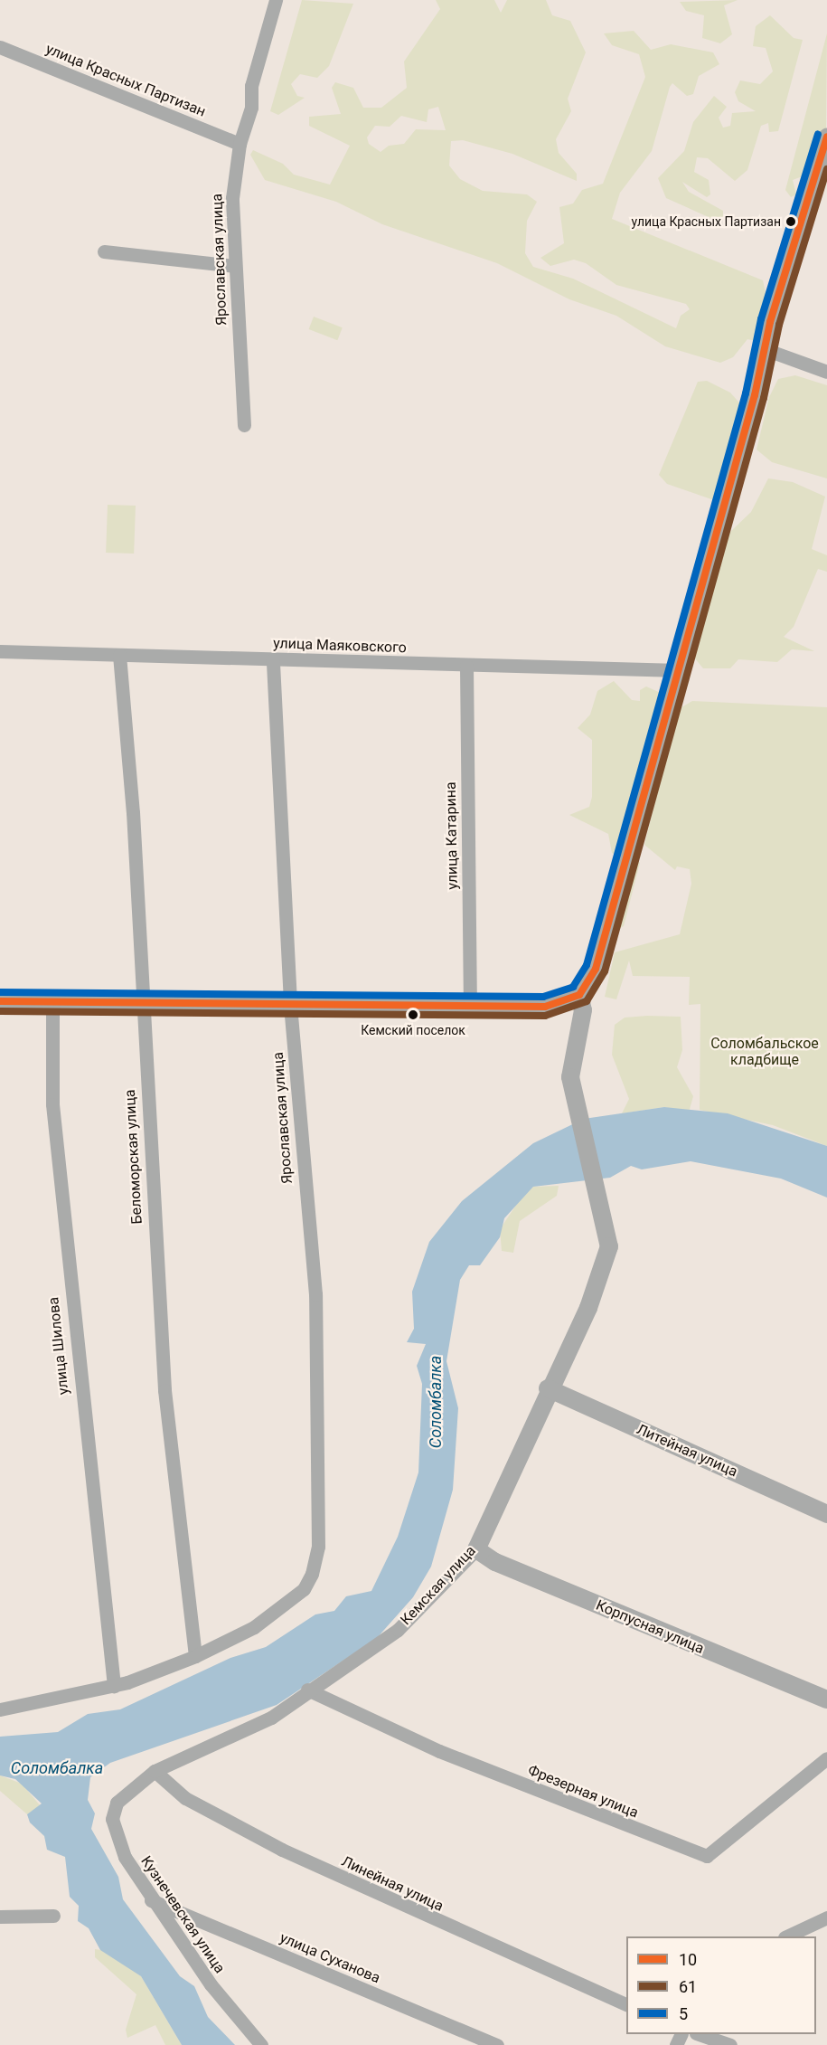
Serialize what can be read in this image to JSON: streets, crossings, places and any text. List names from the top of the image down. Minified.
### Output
{"streets":{"street":["улица Красных Партизан","Ярославская улица","улица Маяковского","улица Катарина","Беломорская улица","улица Шилова","Литейная улица","Кемская улица","Корпусная улица","Фрезерная улица","Линейная улица","Кузнечевская улица","улица Суханова"]},"crossings":[["улица Красных Партизан","Ярославская улица"],["Ярославская улица","улица Маяковского"],["Ярославская улица","Беломорская улица"],["улица Маяковского","улица Катарина"],["улица Маяковского","Беломорская улица"],["Литейная улица","Кемская улица"],["Кемская улица","Корпусная улица"],["Кемская улица","Фрезерная улица"],["Кемская улица","Линейная улица"],["Кемская улица","Кузнечевская улица"],["Кузнечевская улица","улица Суханова"]],"water":["Соломбалка"],"parks":["Соломбальское кладбище"],"places":["улица Красных Партизан","Кемский поселок"],"lines":["transit line 5","transit line 10","transit line 61"],"legend":["10","61","5"]}
